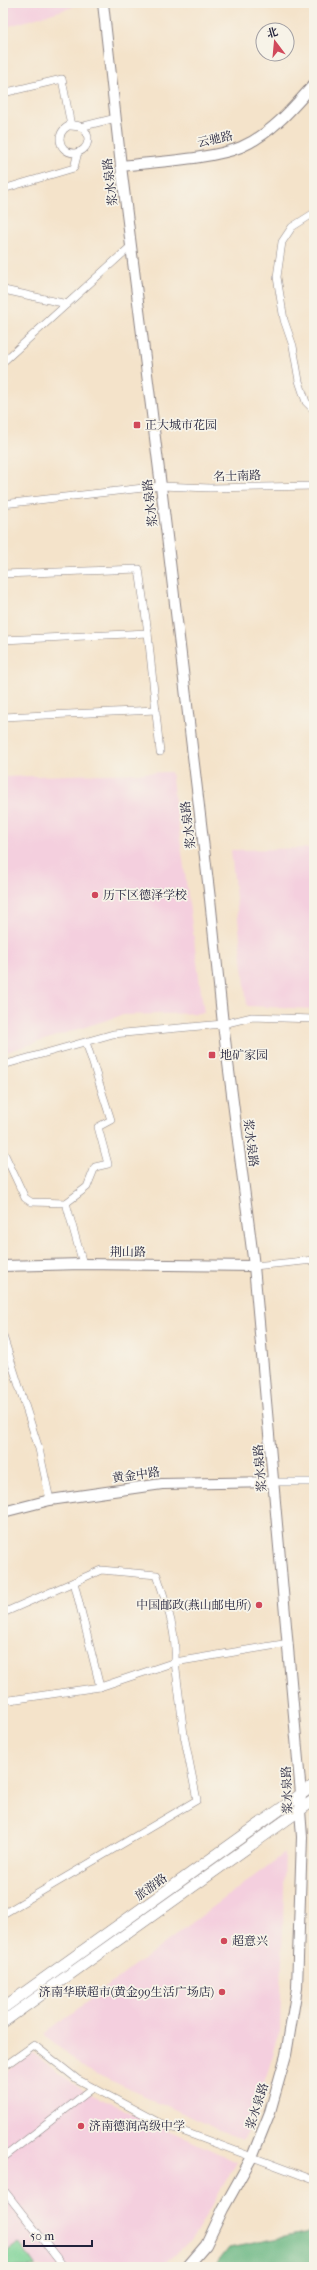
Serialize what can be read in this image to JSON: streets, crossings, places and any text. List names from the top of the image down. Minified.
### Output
{"streets":{"main road":["云驰路","浆水泉路","荆山路","黄金中路","旅游路"],"street":["名士南路"]},"crossings":[["云驰路","浆水泉路"],["浆水泉路","名士南路"],["浆水泉路","荆山路"],["浆水泉路","黄金中路"],["浆水泉路","旅游路"]],"places":{"transit":["正大城市花园","地矿家园"],"other":["历下区德泽学校","中国邮政(燕山邮电所)","超意兴","济南华联超市(黄金99生活广场店)","济南德润高级中学"]},"scale_bar":"50 m","north":"top"}
